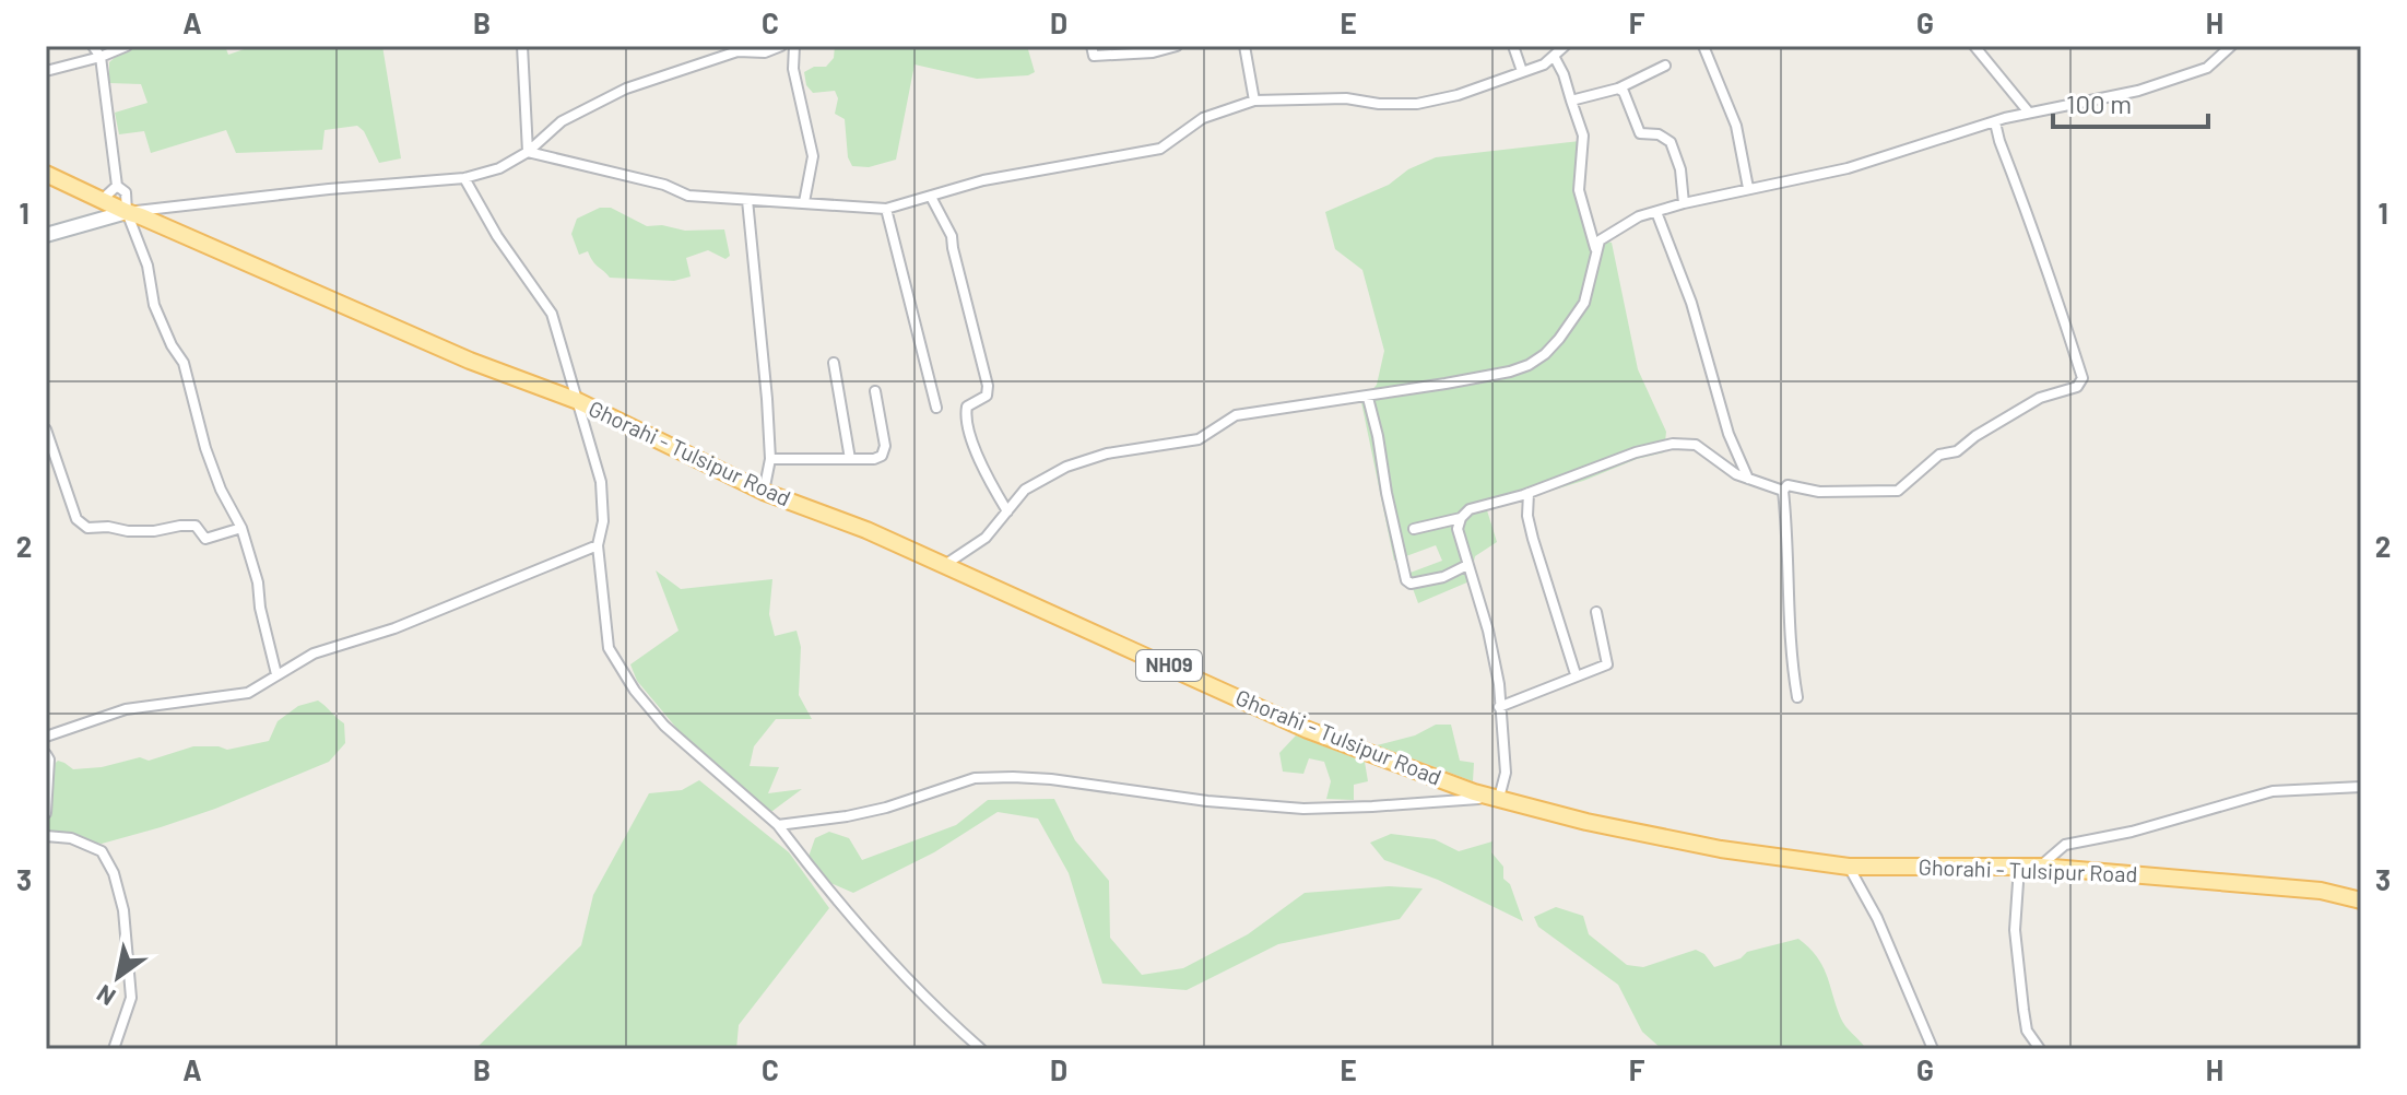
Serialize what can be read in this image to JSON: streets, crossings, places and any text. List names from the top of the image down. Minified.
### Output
{"streets":{"main road":["Ghorahi - Tulsipur Road","NH09"]},"scale_bar":"100 m","north":"bottom left","grid":{"columns":["A","B","C","D","E","F","G","H"],"rows":["1","2","3"]}}
